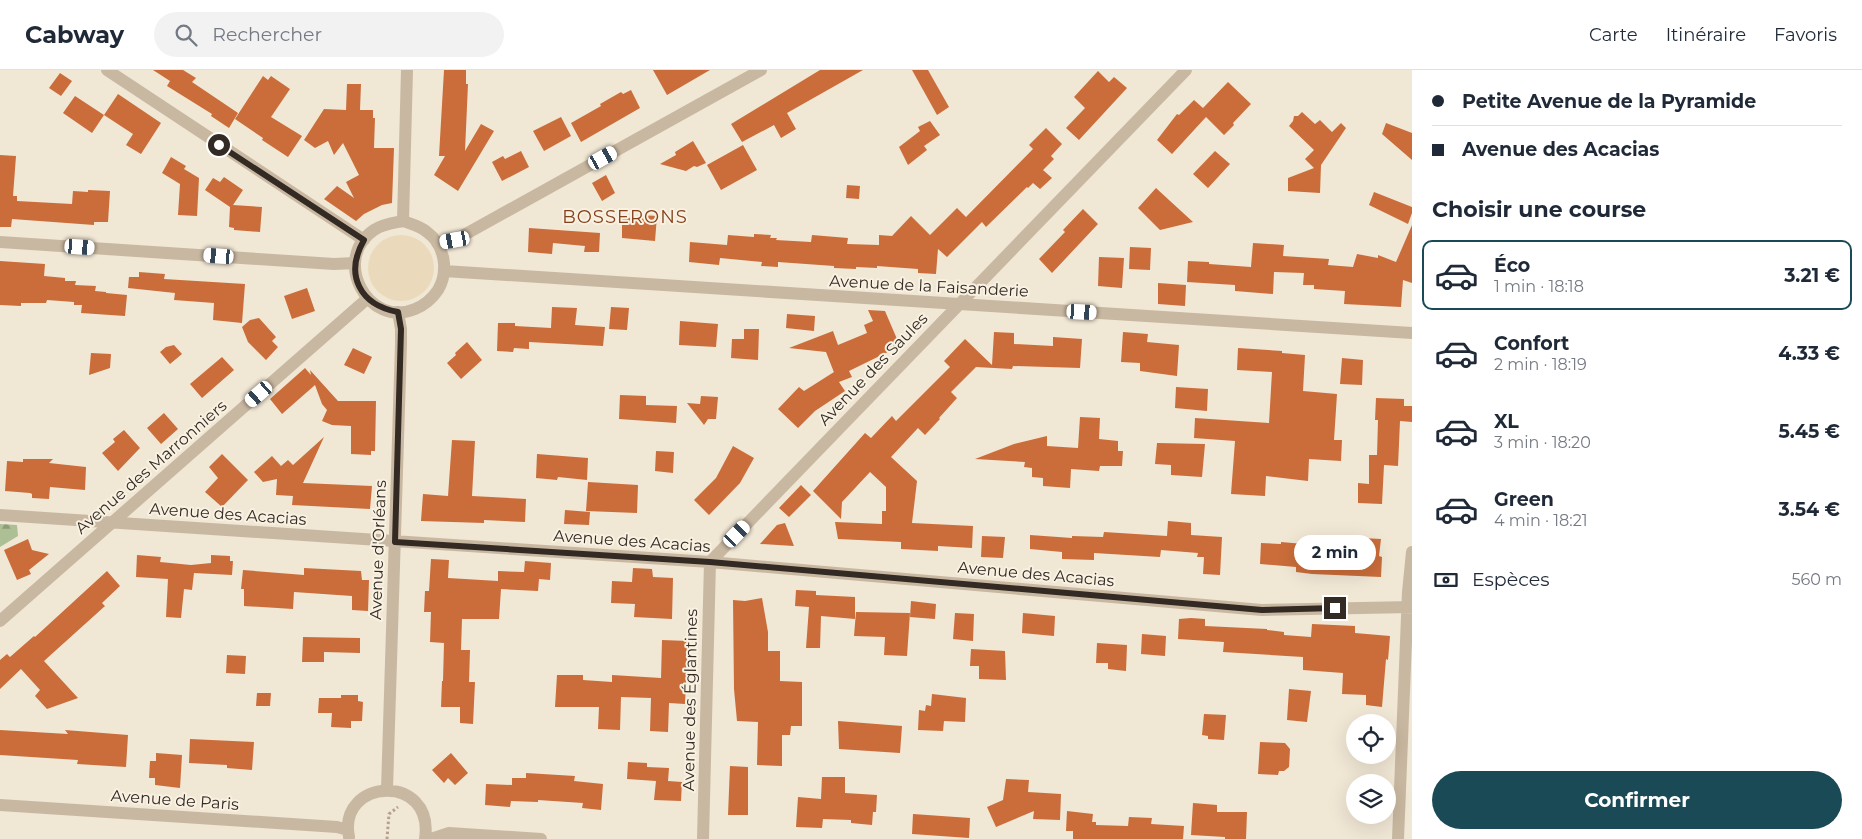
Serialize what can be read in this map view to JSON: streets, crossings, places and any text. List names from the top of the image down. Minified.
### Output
{"streets":{"street":["Avenue de la Faisanderie","Avenue des Saules","Avenue des Marronniers","Avenue des Acacias","Avenue d'Orléans","Avenue des Églantines","Avenue de Paris"]},"crossings":[["Avenue de la Faisanderie","Avenue des Saules"],["Avenue de la Faisanderie","Avenue des Marronniers"],["Avenue de la Faisanderie","Avenue d'Orléans"],["Avenue des Saules","Avenue des Acacias"],["Avenue des Saules","Avenue des Églantines"],["Avenue des Marronniers","Avenue des Acacias"],["Avenue des Marronniers","Avenue d'Orléans"],["Avenue des Acacias","Avenue d'Orléans"],["Avenue des Acacias","Avenue des Églantines"]],"districts":["BOSSERONS"],"page":{"header":"Cabway","search":"Rechercher","nav":["Carte","Itinéraire","Favoris"],"banner":["Petite Avenue de la Pyramide","Avenue des Acacias"],"heading":"Choisir une course","list":[{"name":"Éco","note":"1 min · 18:18","value":"3.21 €"},{"name":"Confort","note":"2 min · 18:19","value":"4.33 €"},{"name":"XL","note":"3 min · 18:20","value":"5.45 €"},{"name":"Green","note":"4 min · 18:21","value":"3.54 €"}],"bubble":"2 min","pay":["Espèces","560 m"],"buttons":"Confirmer"}}
